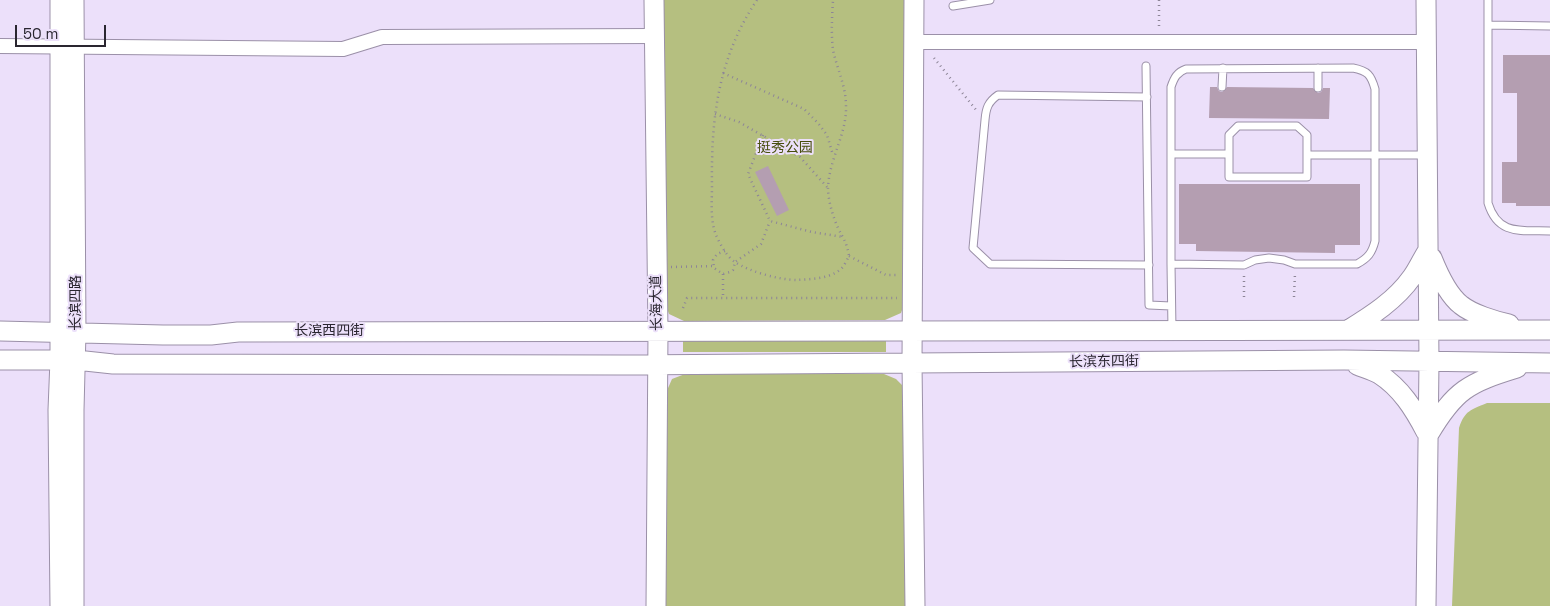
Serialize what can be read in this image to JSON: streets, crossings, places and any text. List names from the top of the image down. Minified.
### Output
{"streets":{"main road":["长滨四路","长海大道","长滨西四街","长滨东四街"]},"crossings":[["长滨四路","长滨西四街"],["长海大道","长滨西四街"],["长海大道","长滨东四街"]],"parks":["挺秀公园"],"scale_bar":"50 m"}
